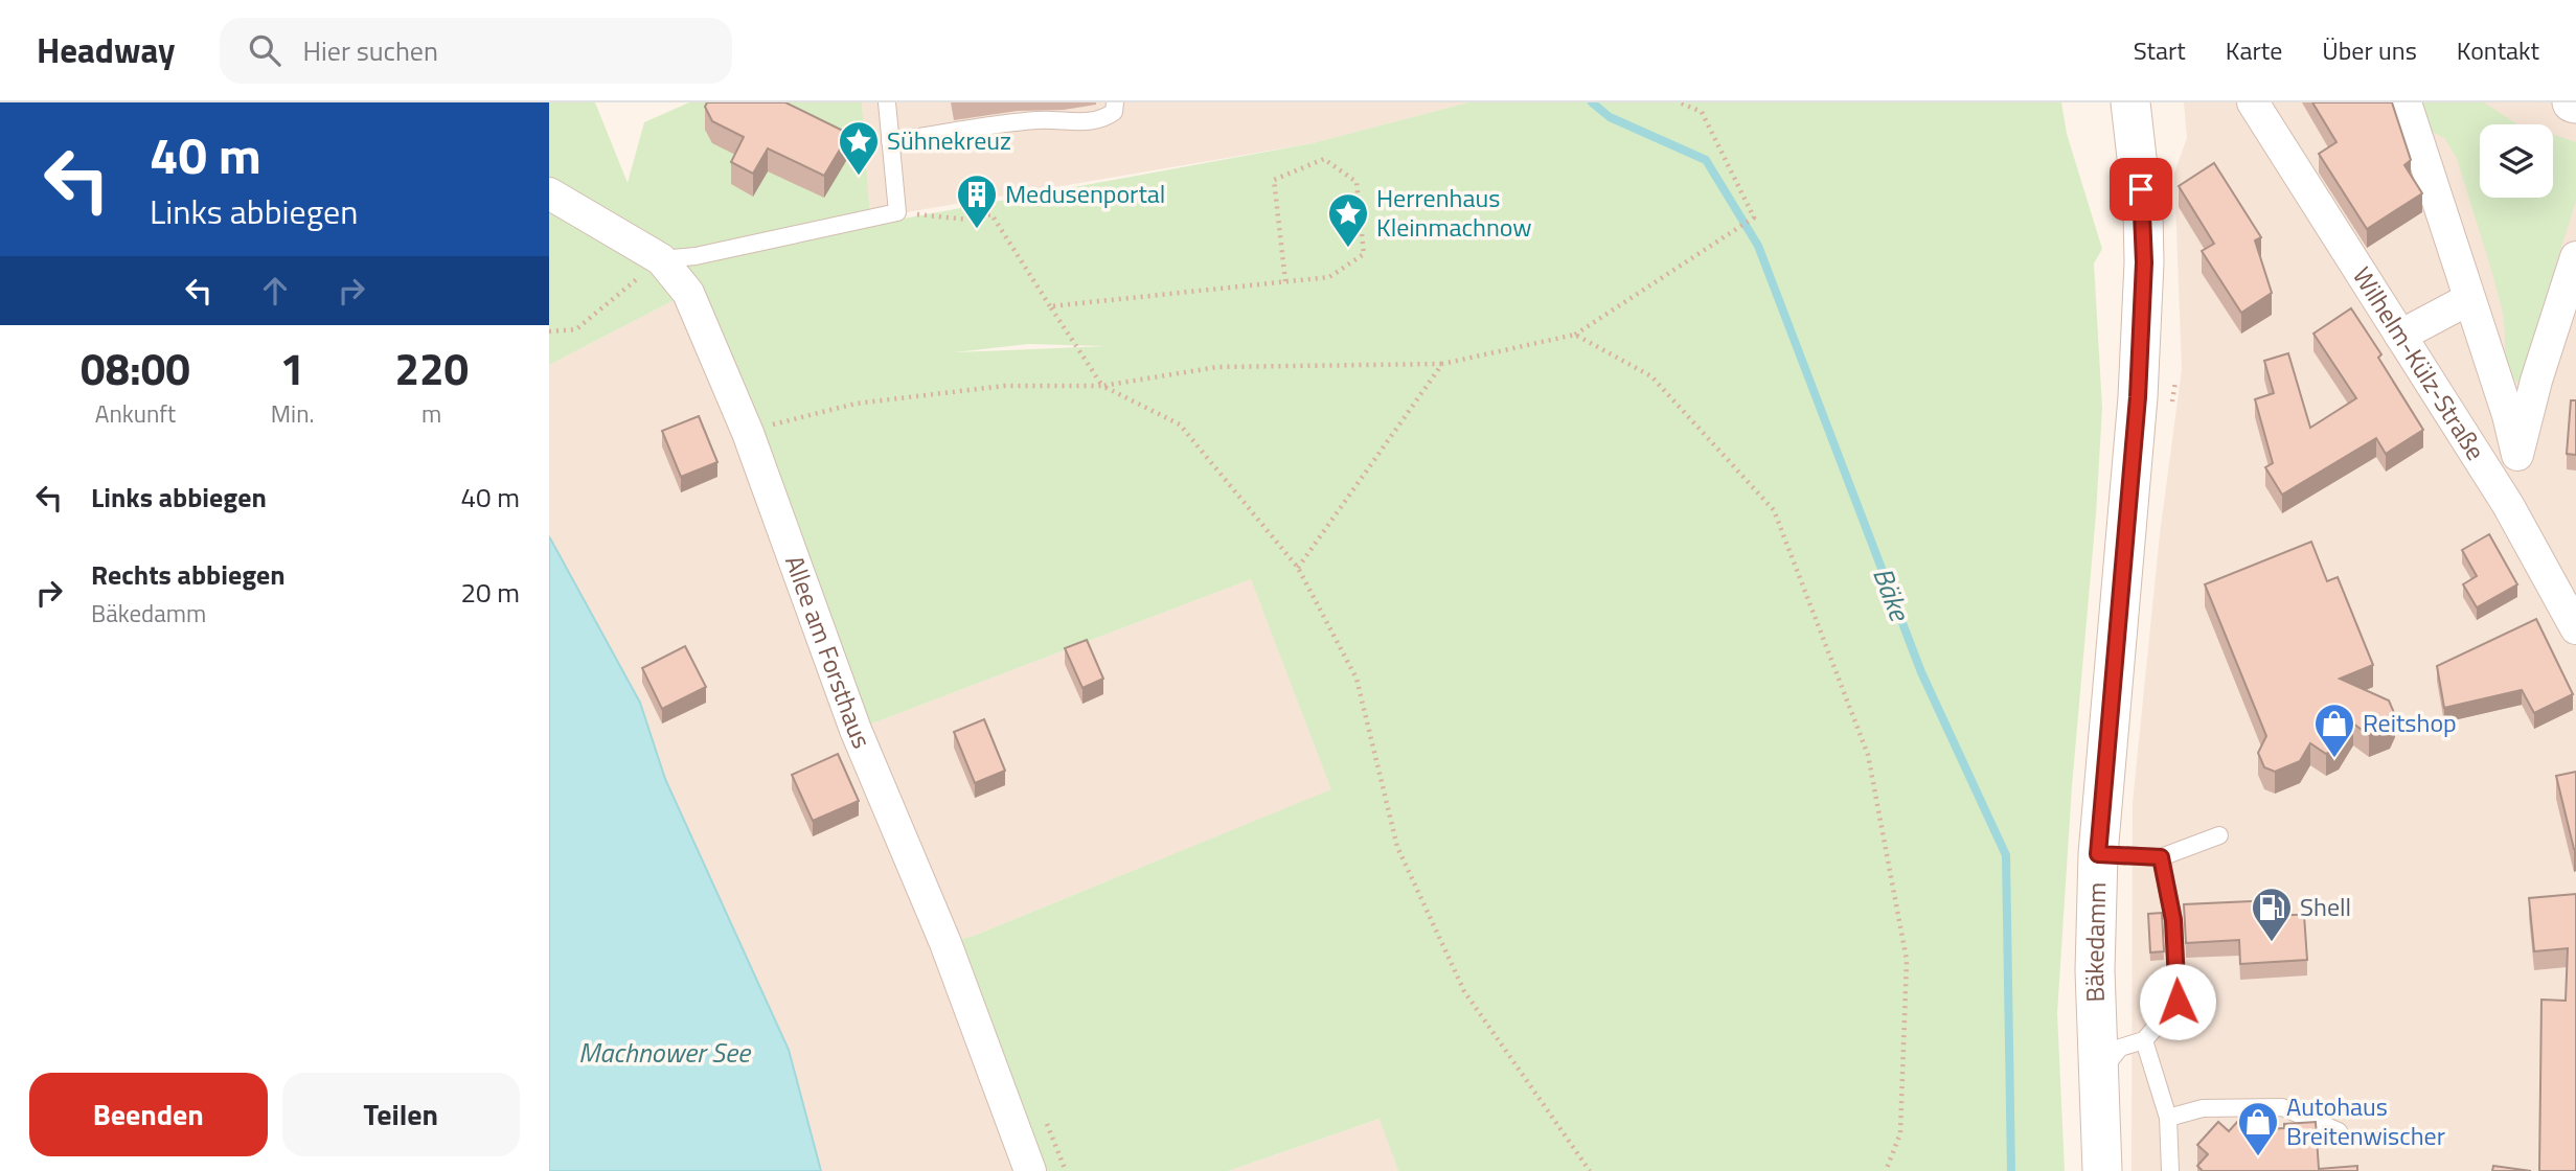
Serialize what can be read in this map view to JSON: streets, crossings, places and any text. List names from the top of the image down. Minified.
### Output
{"streets":{"street":["Wilhelm-Külz-Straße","Allee am Forsthaus","Bäkedamm"]},"water":["Bäke","Machnower See"],"places":{"place":["Sühnekreuz","Herrenhaus Kleinmachnow"],"building":["Medusenportal"],"shop":["Reitshop","Autohaus Breitenwischer"],"fuel station":["Shell"]},"page":{"header":"Headway","search":"Hier suchen","nav":["Start","Karte","Über uns","Kontakt"],"turn":["40 m","Links abbiegen"],"eta":["08:00","Ankunft","1","Min.","220","m"],"list":[{"name":"Links abbiegen","value":"40 m"},{"name":"Rechts abbiegen","note":"Bäkedamm","value":"20 m"}],"buttons":["Beenden","Teilen"]}}
